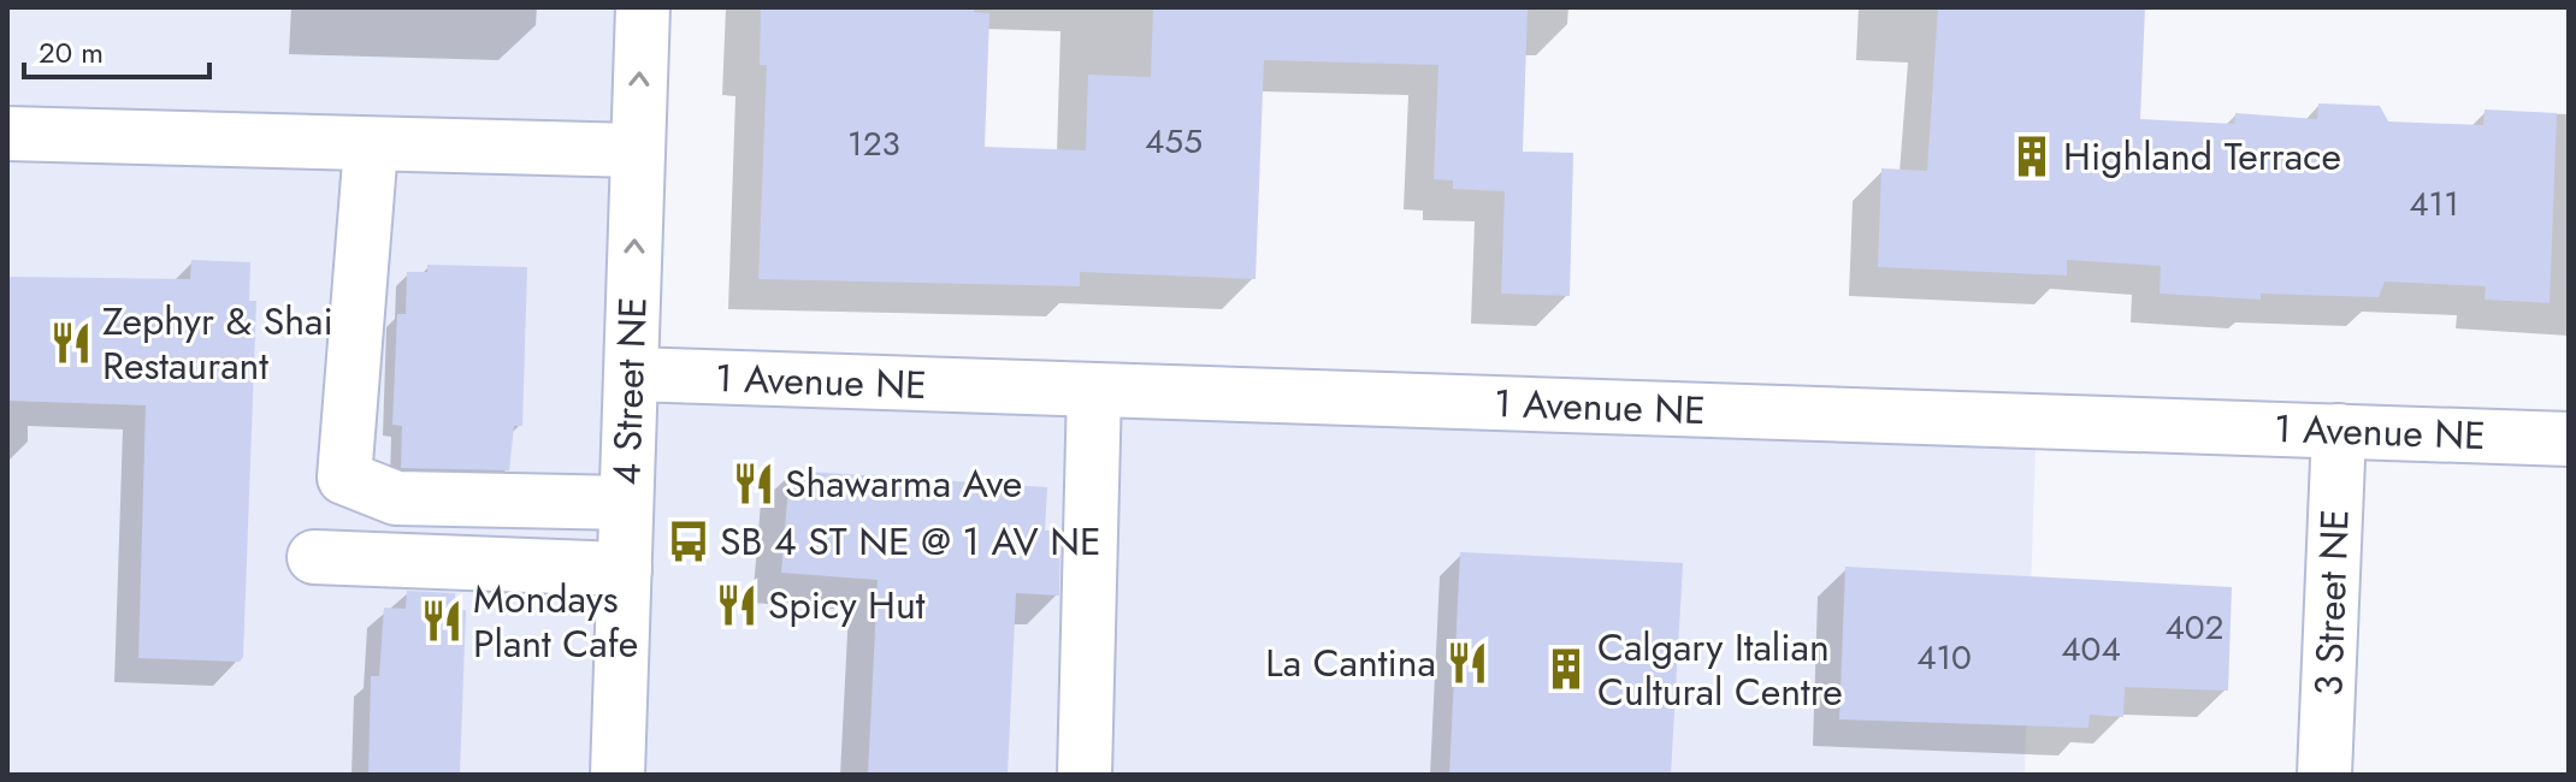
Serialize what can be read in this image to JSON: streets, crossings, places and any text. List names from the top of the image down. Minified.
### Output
{"streets":{"street":["1 Avenue NE","4 Street NE","3 Street NE"]},"crossings":[["1 Avenue NE","4 Street NE"],["1 Avenue NE","3 Street NE"]],"one_way":["4 Street NE"],"places":{"building":["Highland Terrace","Calgary Italian Cultural Centre"],"restaurant":["Zephyr & Shai Restaurant","Shawarma Ave","Spicy Hut","Mondays Plant Cafe","La Cantina"],"bus stop":["SB 4 ST NE @ 1 AV NE"]},"house_numbers":["455","123","411","402","404","410"],"scale_bar":"20 m"}
